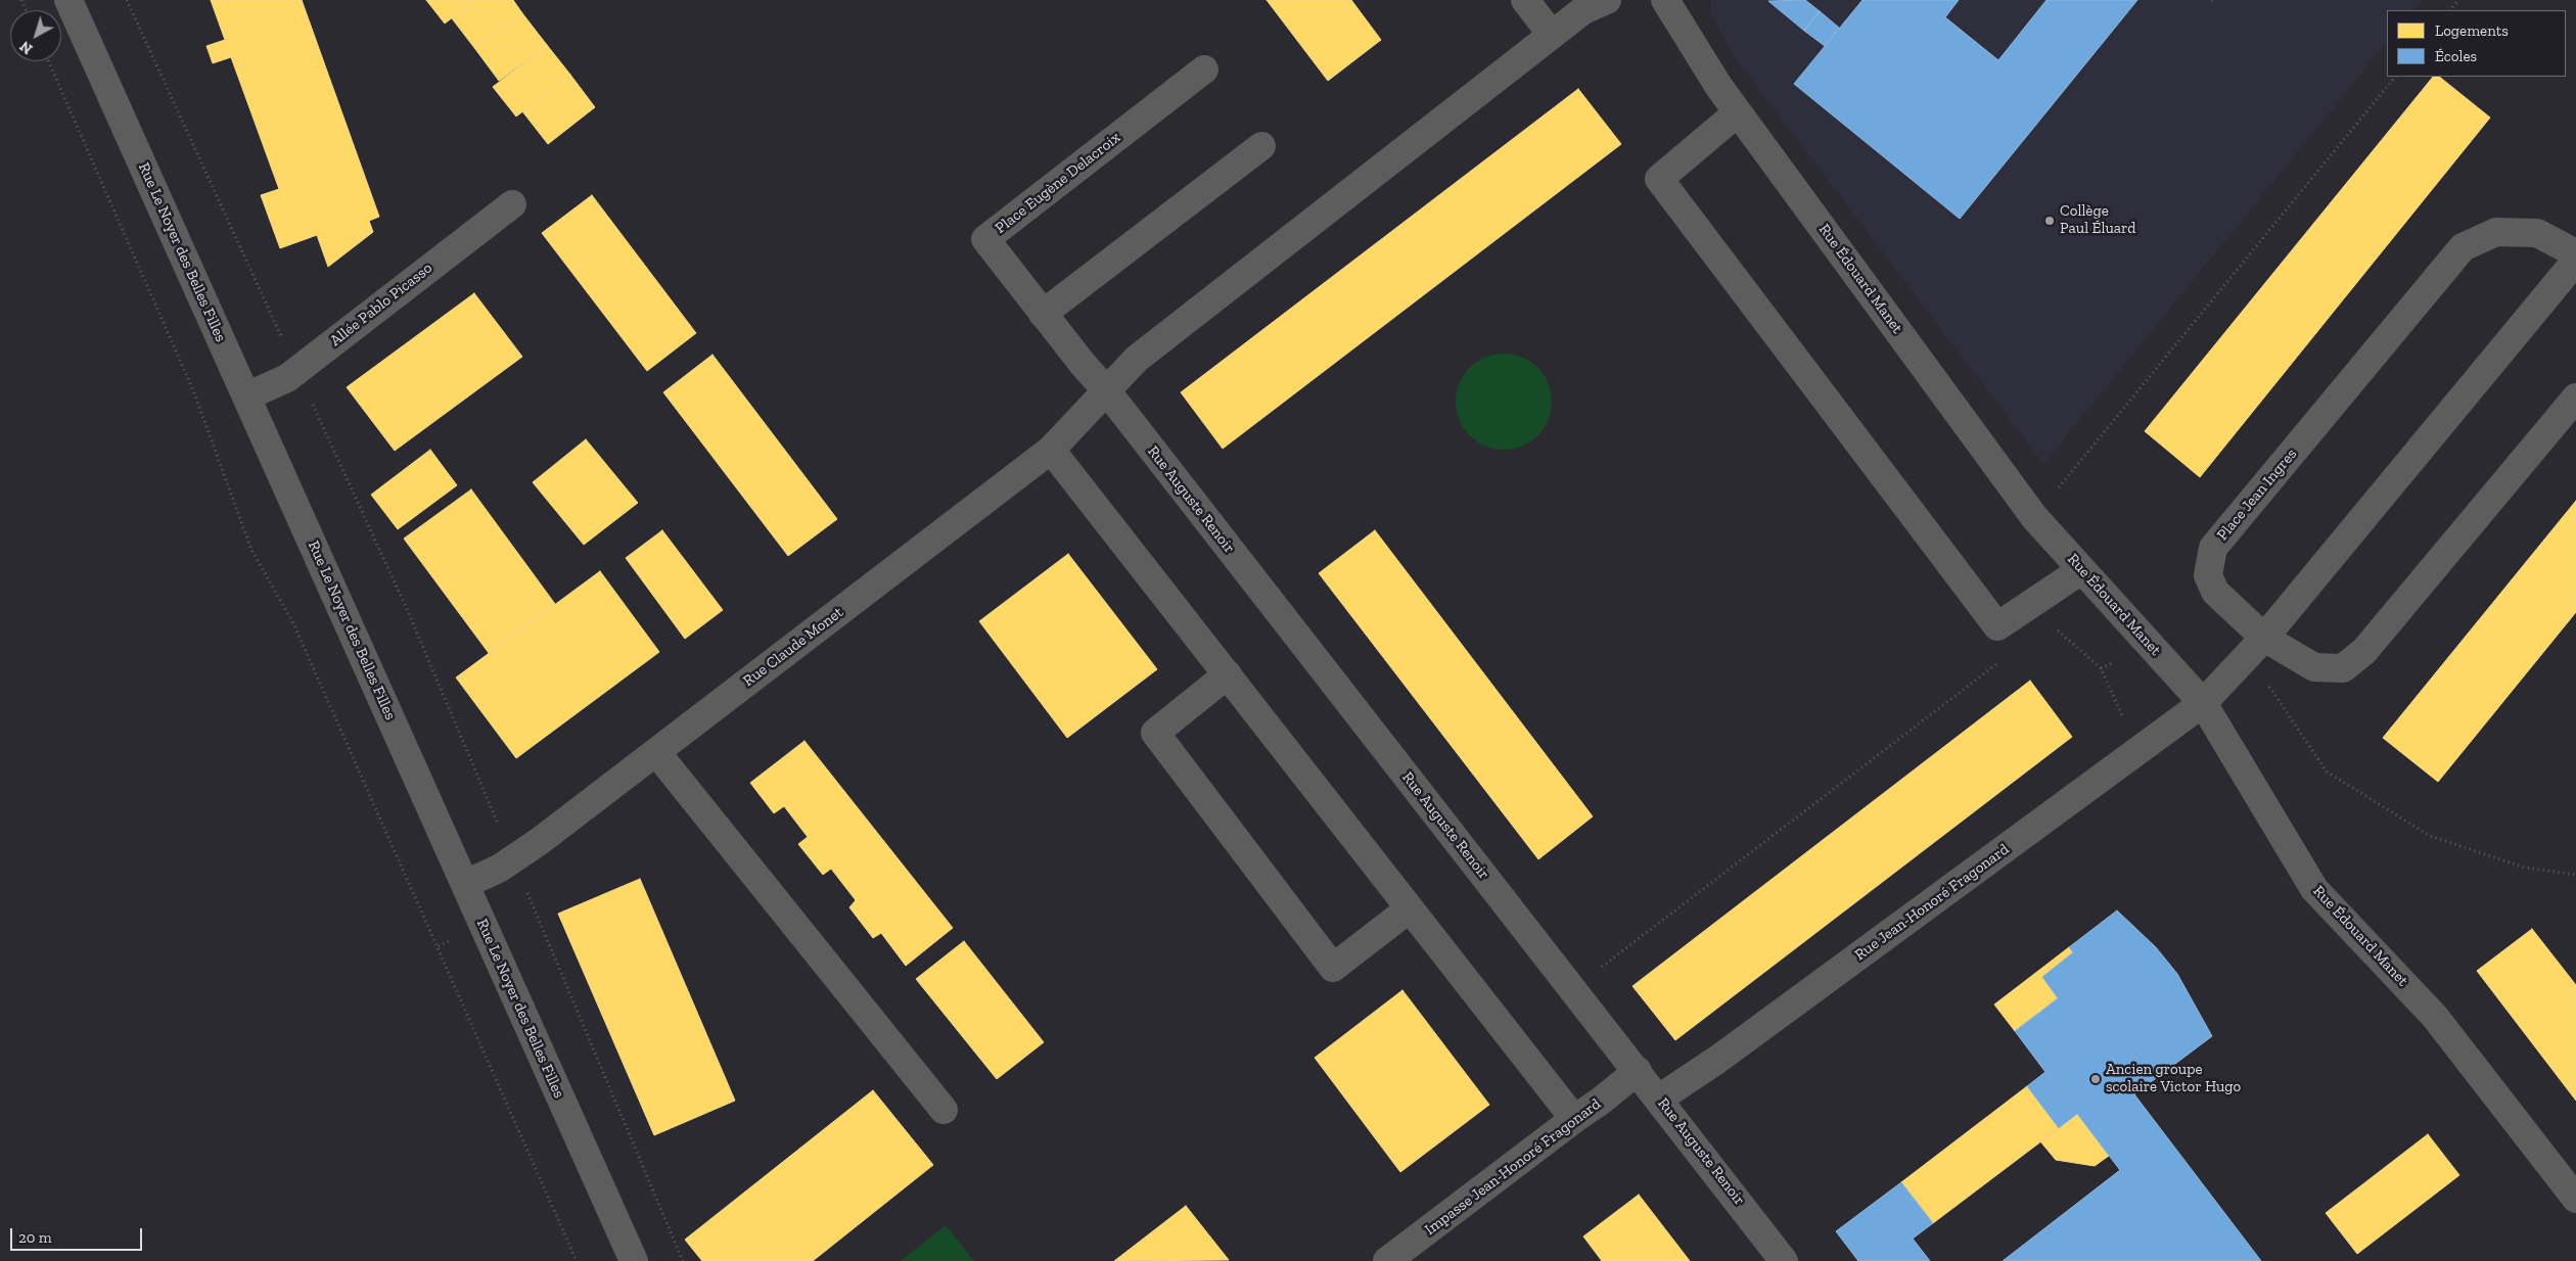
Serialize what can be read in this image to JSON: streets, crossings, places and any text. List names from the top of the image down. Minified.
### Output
{"streets":{"street":["Place Eugène Delacroix","Rue Le Noyer des Belles Filles","Rue Édouard Manet","Allée Pablo Picasso","Place Jean Ingres","Rue Auguste Renoir","Rue Claude Monet","Rue Jean-Honoré Fragonard","Impasse Jean-Honoré Fragonard"]},"crossings":[["Place Eugène Delacroix","Rue Auguste Renoir"],["Place Eugène Delacroix","Rue Claude Monet"],["Rue Le Noyer des Belles Filles","Allée Pablo Picasso"],["Rue Le Noyer des Belles Filles","Rue Claude Monet"],["Rue Édouard Manet","Rue Jean-Honoré Fragonard"],["Place Jean Ingres","Rue Jean-Honoré Fragonard"],["Rue Auguste Renoir","Rue Claude Monet"],["Rue Auguste Renoir","Rue Jean-Honoré Fragonard"],["Rue Auguste Renoir","Impasse Jean-Honoré Fragonard"]],"places":["Collège Paul Éluard","Ancien groupe scolaire Victor Hugo"],"legend":["Logements","Écoles"],"scale_bar":"20 m","north":"bottom left"}
